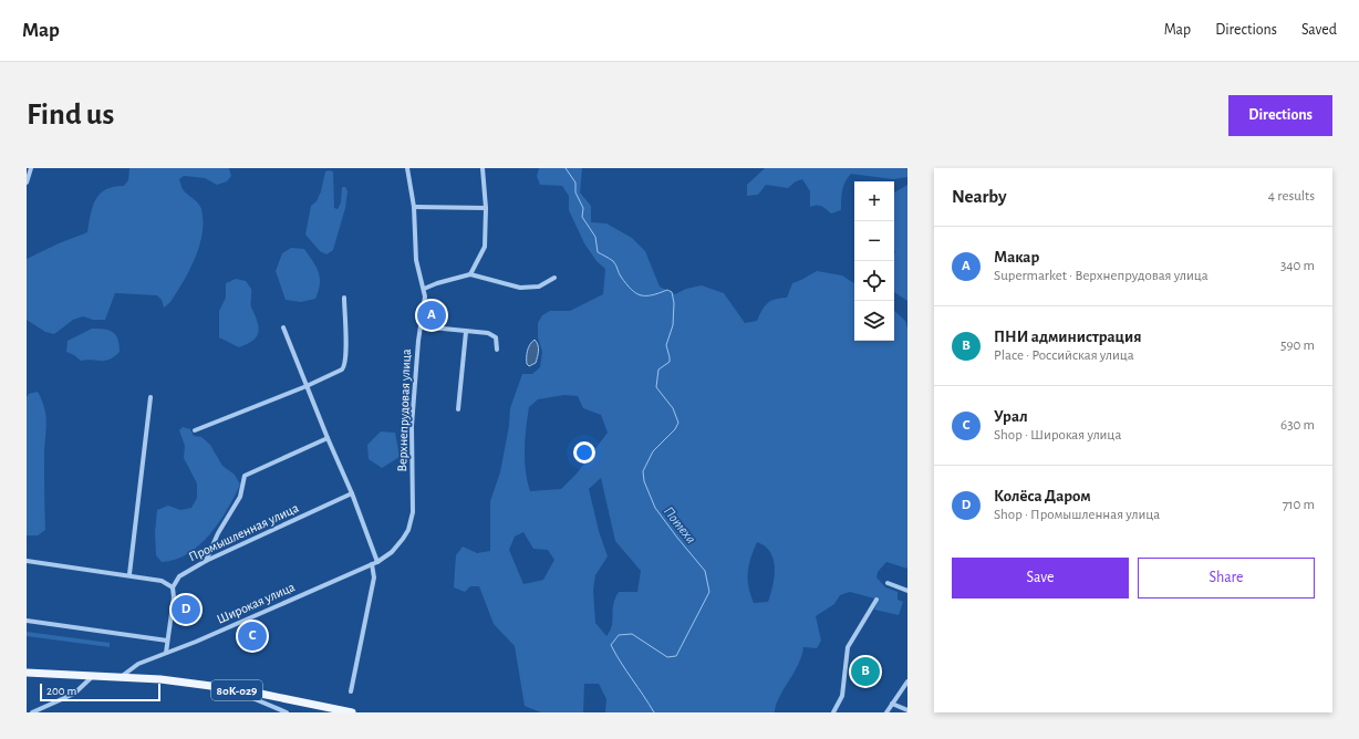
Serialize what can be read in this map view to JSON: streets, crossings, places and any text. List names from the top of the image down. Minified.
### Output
{"streets":{"main road":["80К-029"],"street":["Верхнепрудовая улица","Промышленная улица","Широкая улица"]},"crossings":[["Верхнепрудовая улица","Широкая улица"],["Широкая улица","80К-029"]],"water":["Потеха"],"scale_bar":"200 m","page":{"header":"Map","nav":["Map","Directions","Saved"],"buttons":["Directions",["Save","Share"]],"title":"Find us","heading":["Nearby","4 results"],"map_buttons":["+","−"],"list":[{"mark":"A","name":"Макар","note":"Supermarket · Верхнепрудовая улица","value":"340 m"},{"mark":"B","name":"ПНИ администрация","note":"Place · Российская улица","value":"590 m"},{"mark":"C","name":"Урал","note":"Shop · Широкая улица","value":"630 m"},{"mark":"D","name":"Колёса Даром","note":"Shop · Промышленная улица","value":"710 m"}],"pins":["A","D","C","B"],"scale":"200 m"}}
